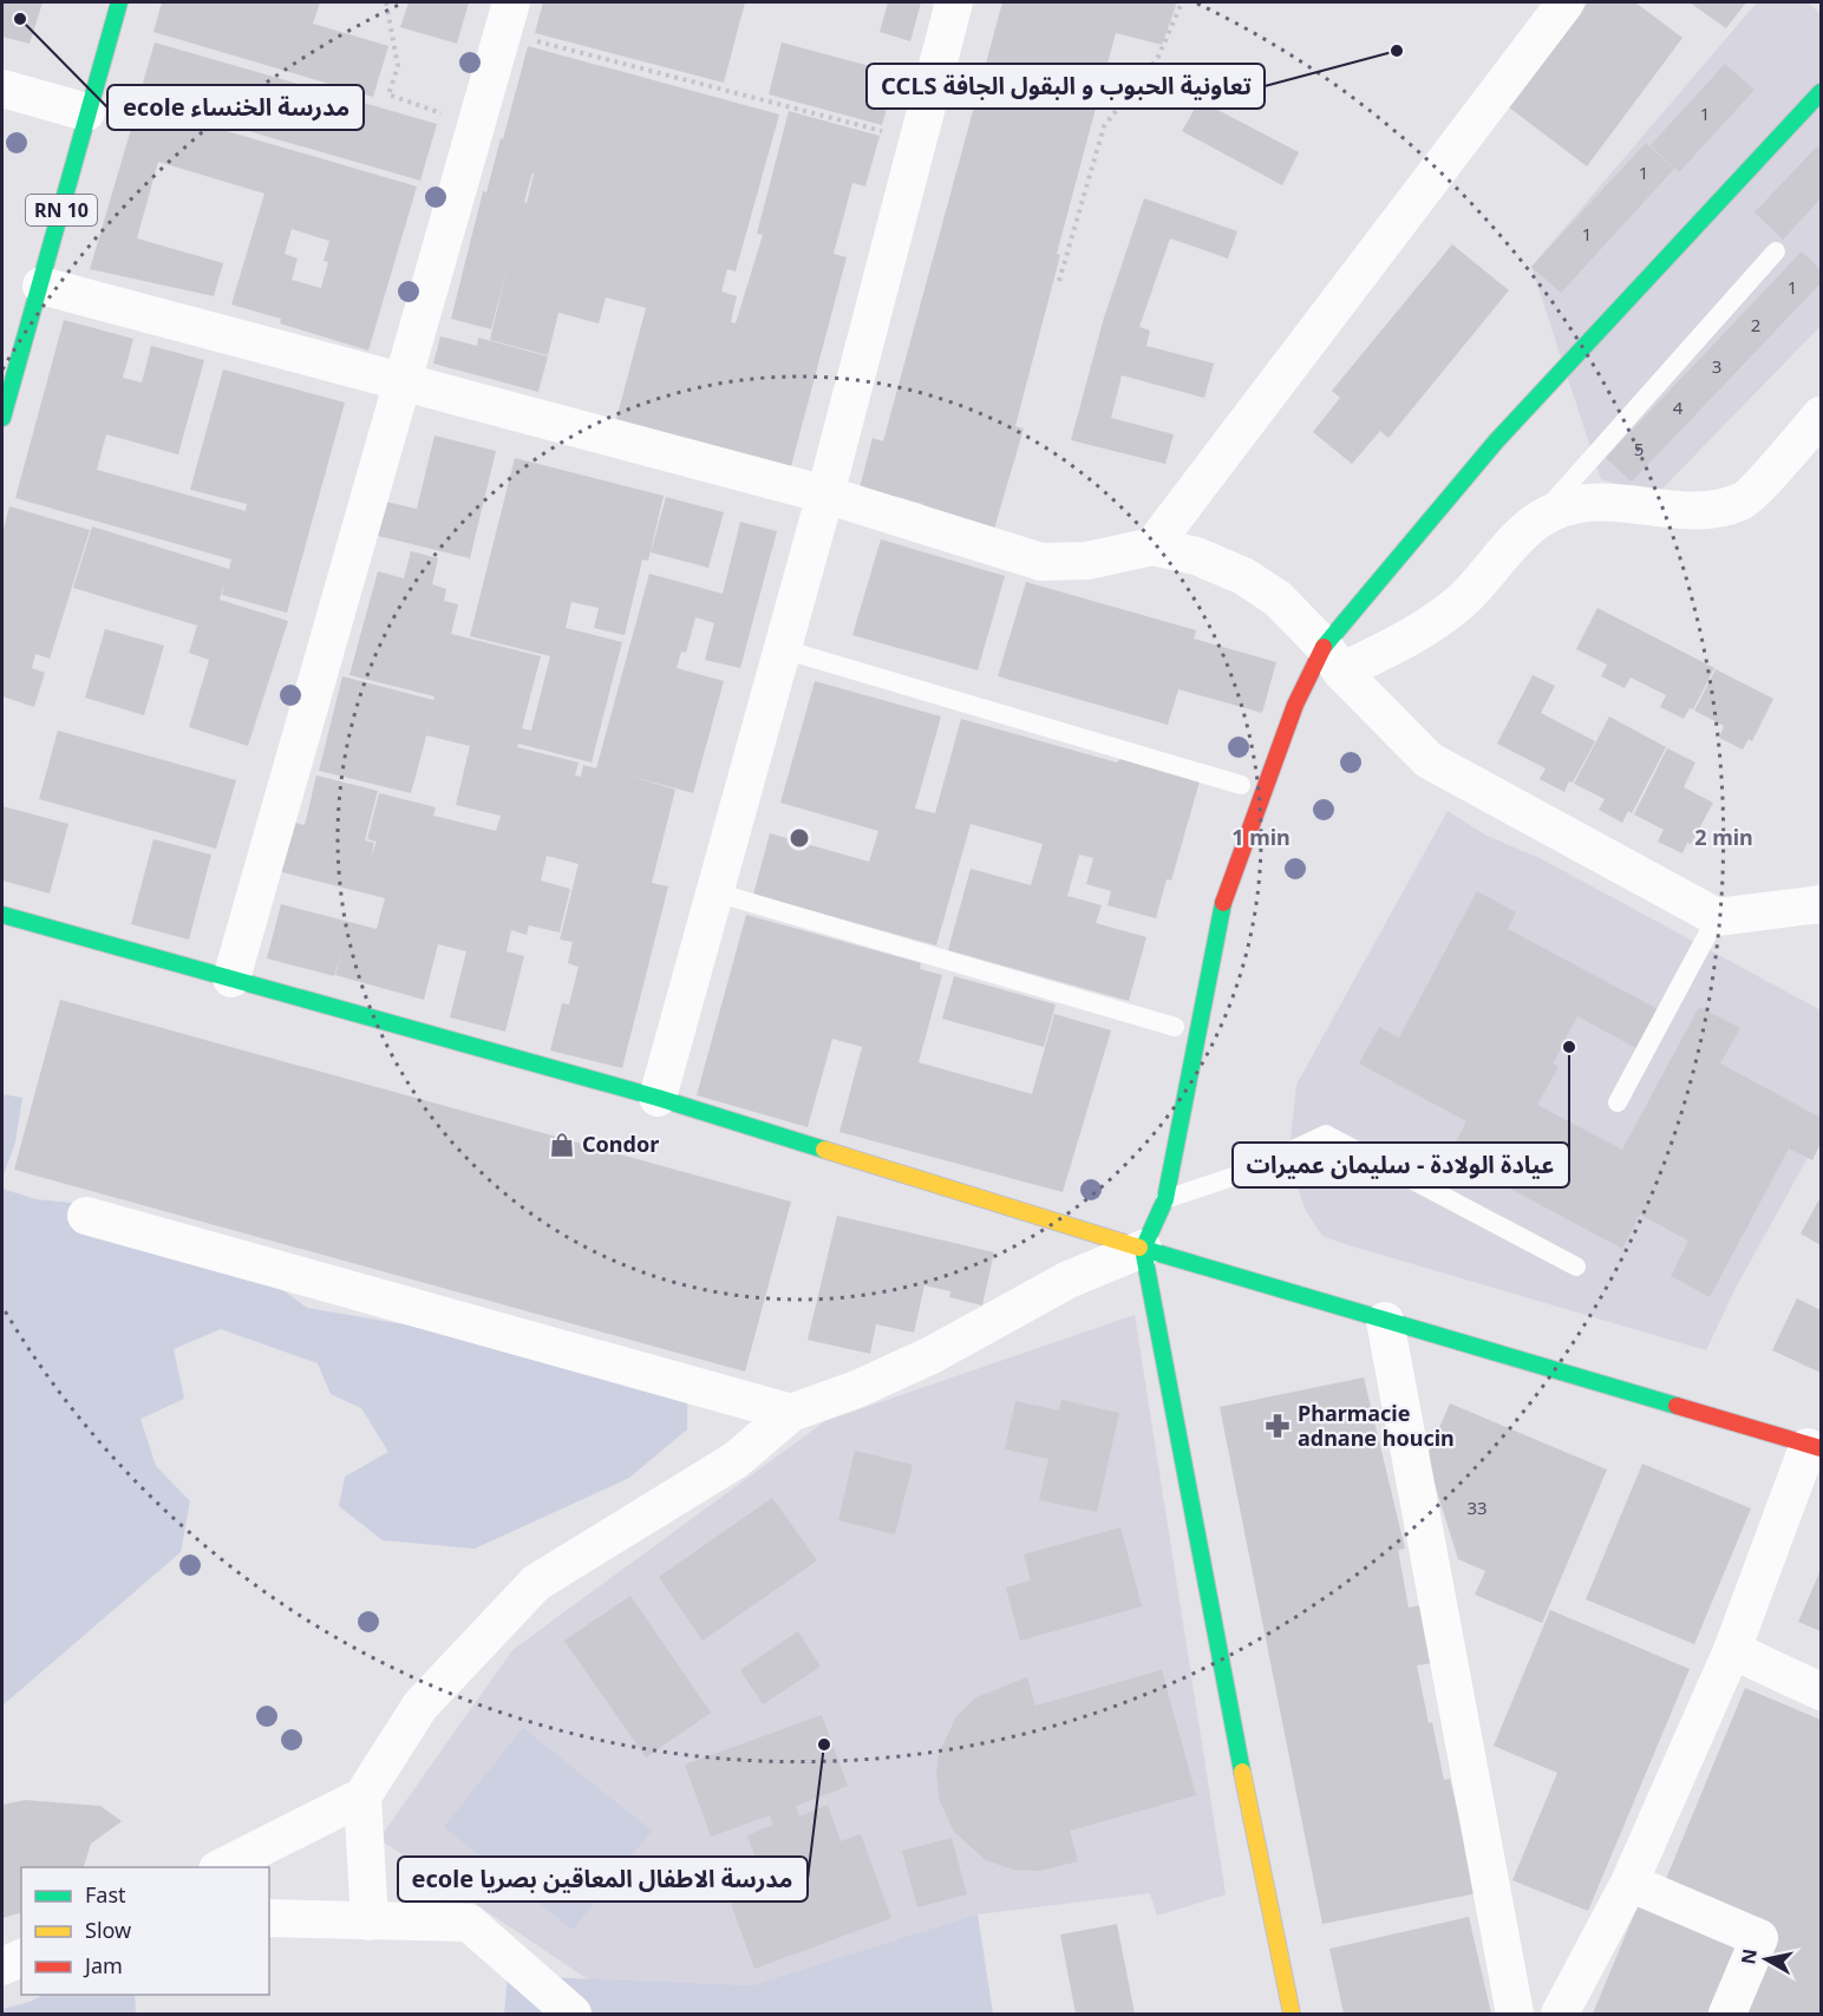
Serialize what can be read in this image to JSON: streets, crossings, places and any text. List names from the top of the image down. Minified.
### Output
{"streets":{"street":["RN 10"]},"places":{"other":["ecole مدرسة الخنساء","CCLS تعاونية الحبوب و البقول الجافة","عيادة الولادة - سليمان عميرات","ecole مدرسة الاطفال المعاقين بصريا"],"shop":["Condor"],"pharmacy":["Pharmacie adnane houcin"]},"house_numbers":["1","1","1","1","2","3","4","5","33"],"legend":["Fast","Slow","Jam"],"north":"left","rings":["1 min","2 min"]}
